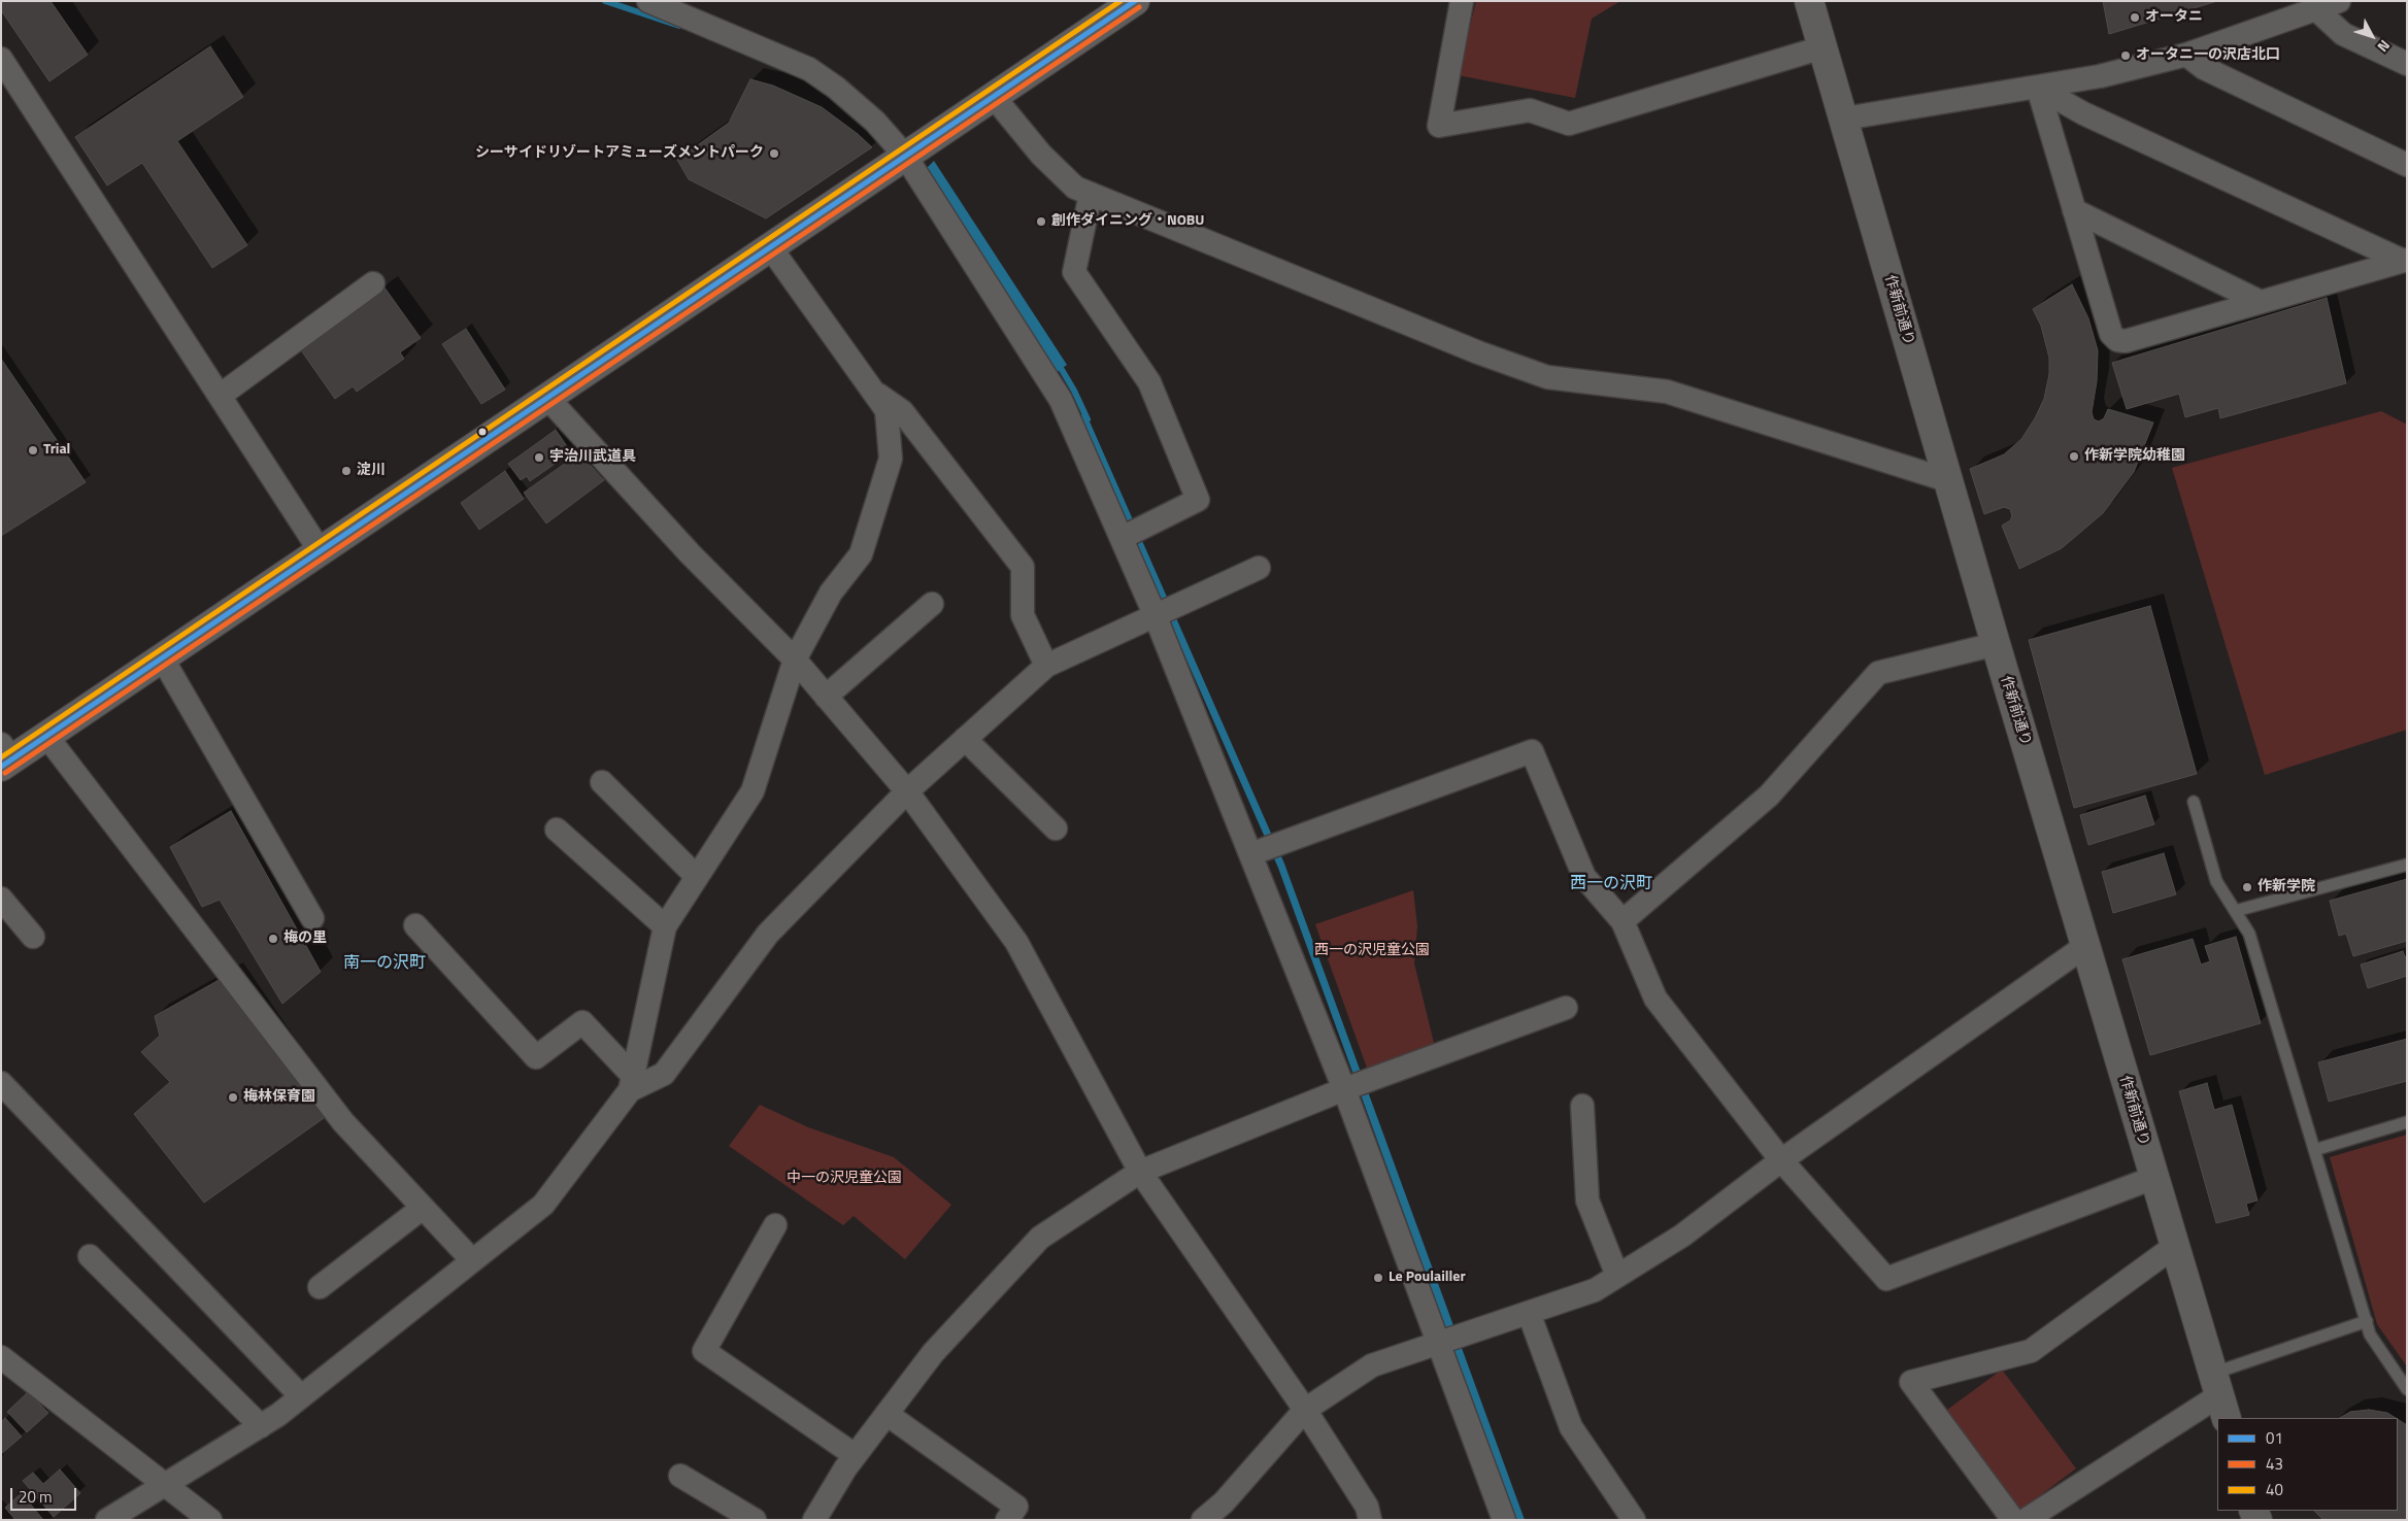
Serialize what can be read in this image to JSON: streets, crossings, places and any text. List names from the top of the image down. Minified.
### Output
{"streets":{"street":["作新前通り"]},"districts":["西一の沢町","南一の沢町"],"parks":["西一の沢児童公園","中一の沢児童公園"],"places":["オータニ","オータニ一の沢店北口","シーサイドリゾートアミューズメントパーク","創作ダイニング・NOBU","Trial","作新学院幼稚園","宇治川武道具","淀川","作新学院","梅の里","梅林保育園","Le Poulailler"],"lines":["transit line 01","transit line 40","transit line 43"],"legend":["01","43","40"],"scale_bar":"20 m","north":"bottom right"}
